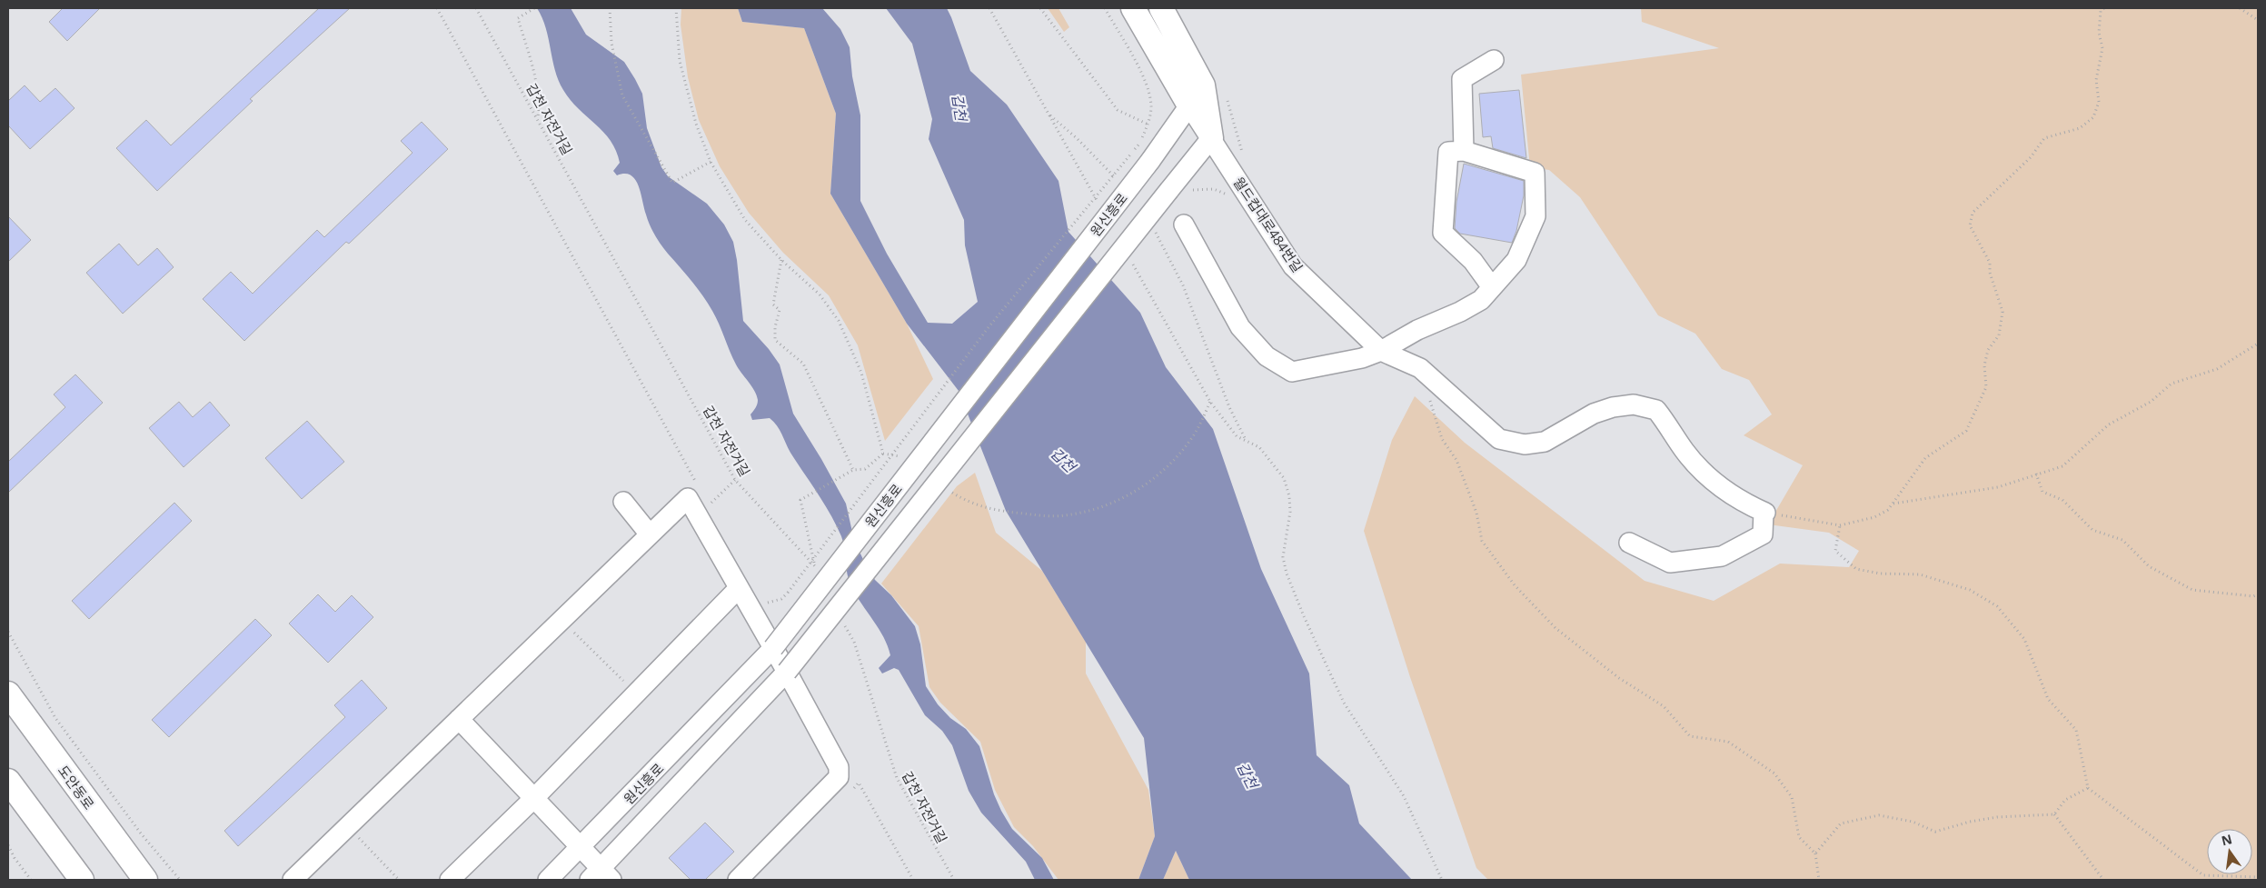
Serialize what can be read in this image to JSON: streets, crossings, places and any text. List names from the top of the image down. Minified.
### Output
{"streets":{"main road":["도안동로"],"street":["원신흥로","월드컵대로484번길"],"path":["갑천 자전거길"]},"crossings":[["원신흥로","월드컵대로484번길"]],"water":["갑천"],"north":"top"}
